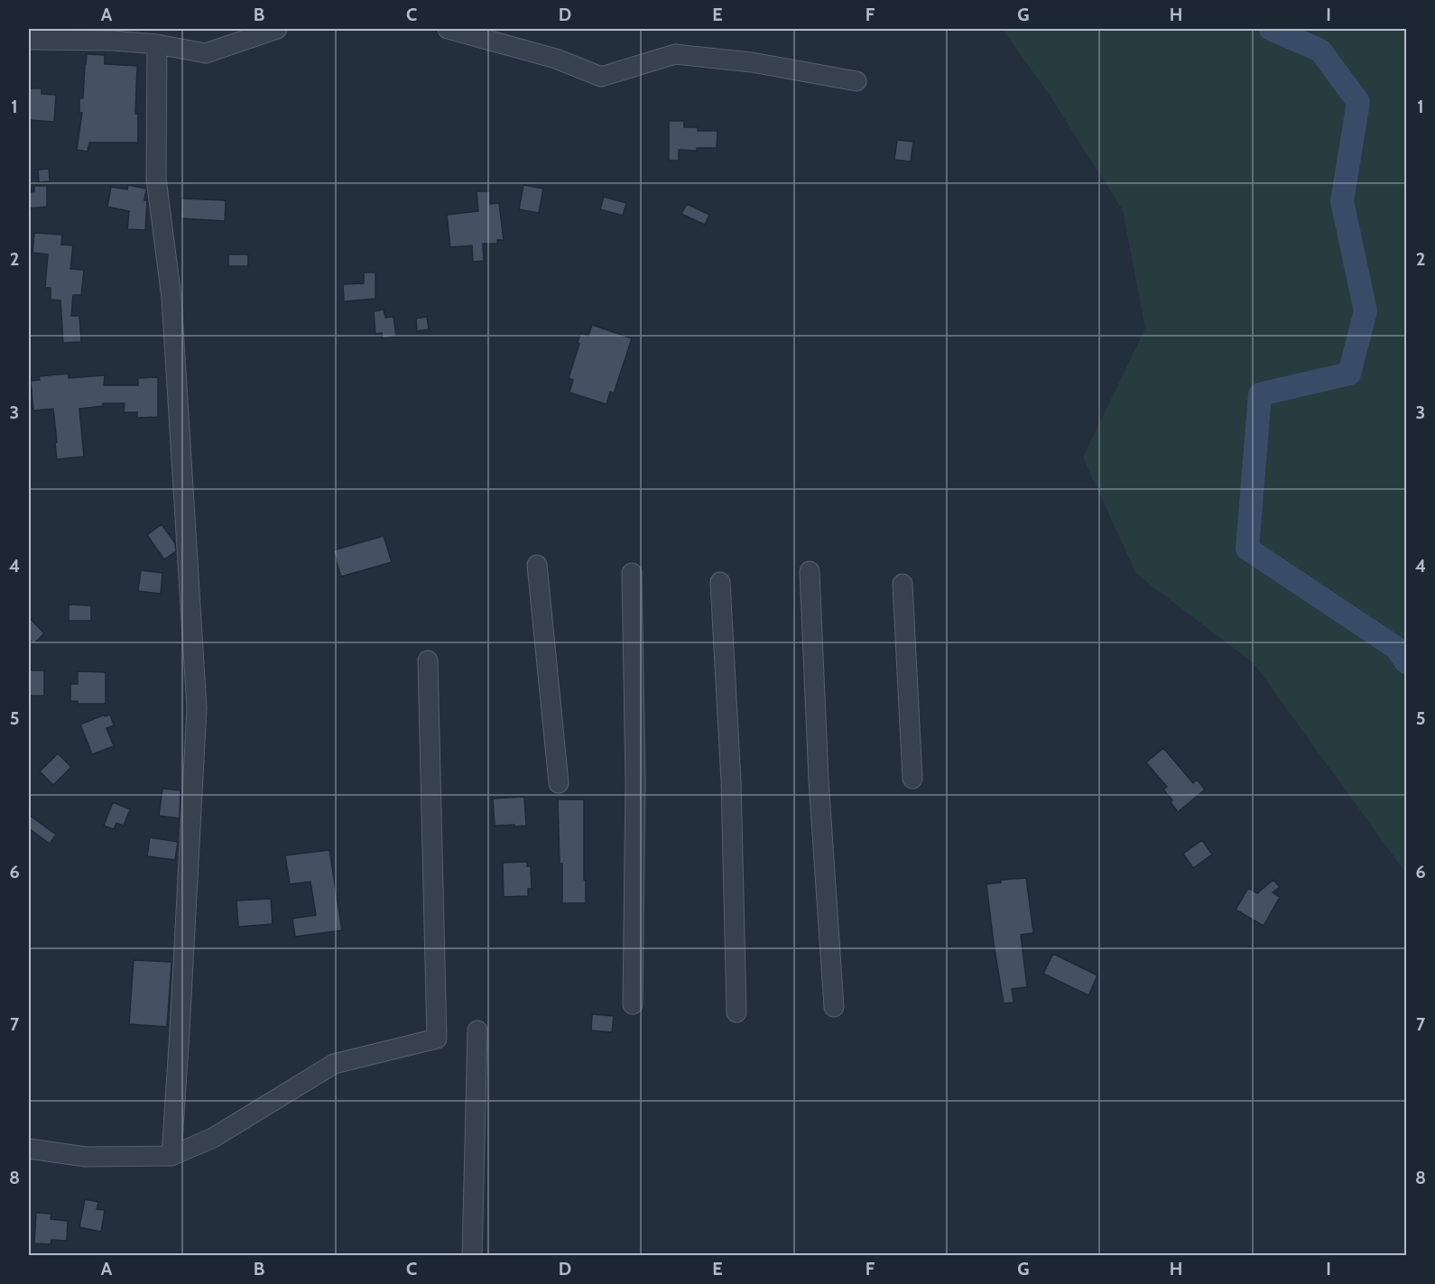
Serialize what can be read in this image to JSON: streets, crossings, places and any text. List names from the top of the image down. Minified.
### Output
{"grid":{"columns":["A","B","C","D","E","F","G","H","I"],"rows":["1","2","3","4","5","6","7","8"]}}
